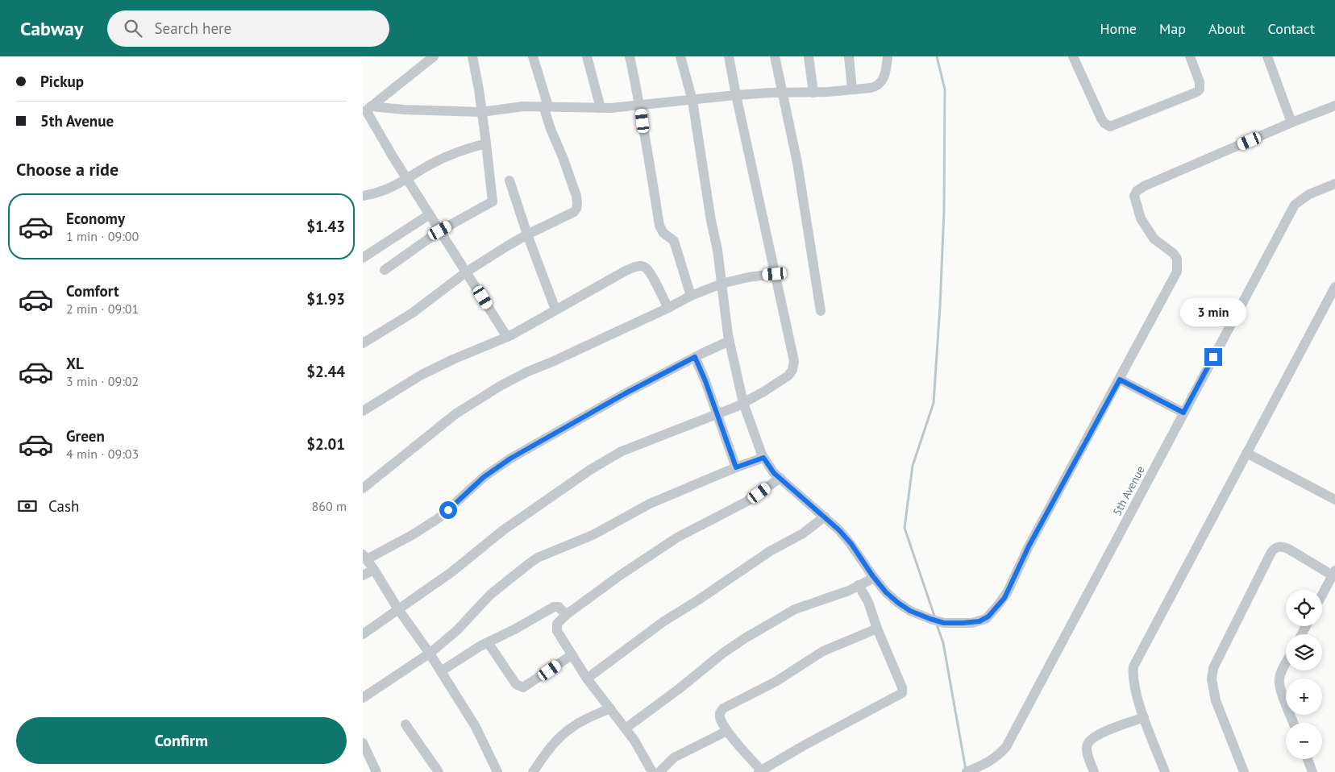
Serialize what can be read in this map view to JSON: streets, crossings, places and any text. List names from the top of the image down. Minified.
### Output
{"streets":{"street":["5th Avenue"]},"page":{"header":"Cabway","search":"Search here","nav":["Home","Map","About","Contact"],"banner":["Pickup","5th Avenue"],"heading":"Choose a ride","list":[{"name":"Economy","note":"1 min · 09:00","value":"$1.43"},{"name":"Comfort","note":"2 min · 09:01","value":"$1.93"},{"name":"XL","note":"3 min · 09:02","value":"$2.44"},{"name":"Green","note":"4 min · 09:03","value":"$2.01"}],"bubble":"3 min","pay":["Cash","860 m"],"map_buttons":["+","−"],"buttons":"Confirm"}}
